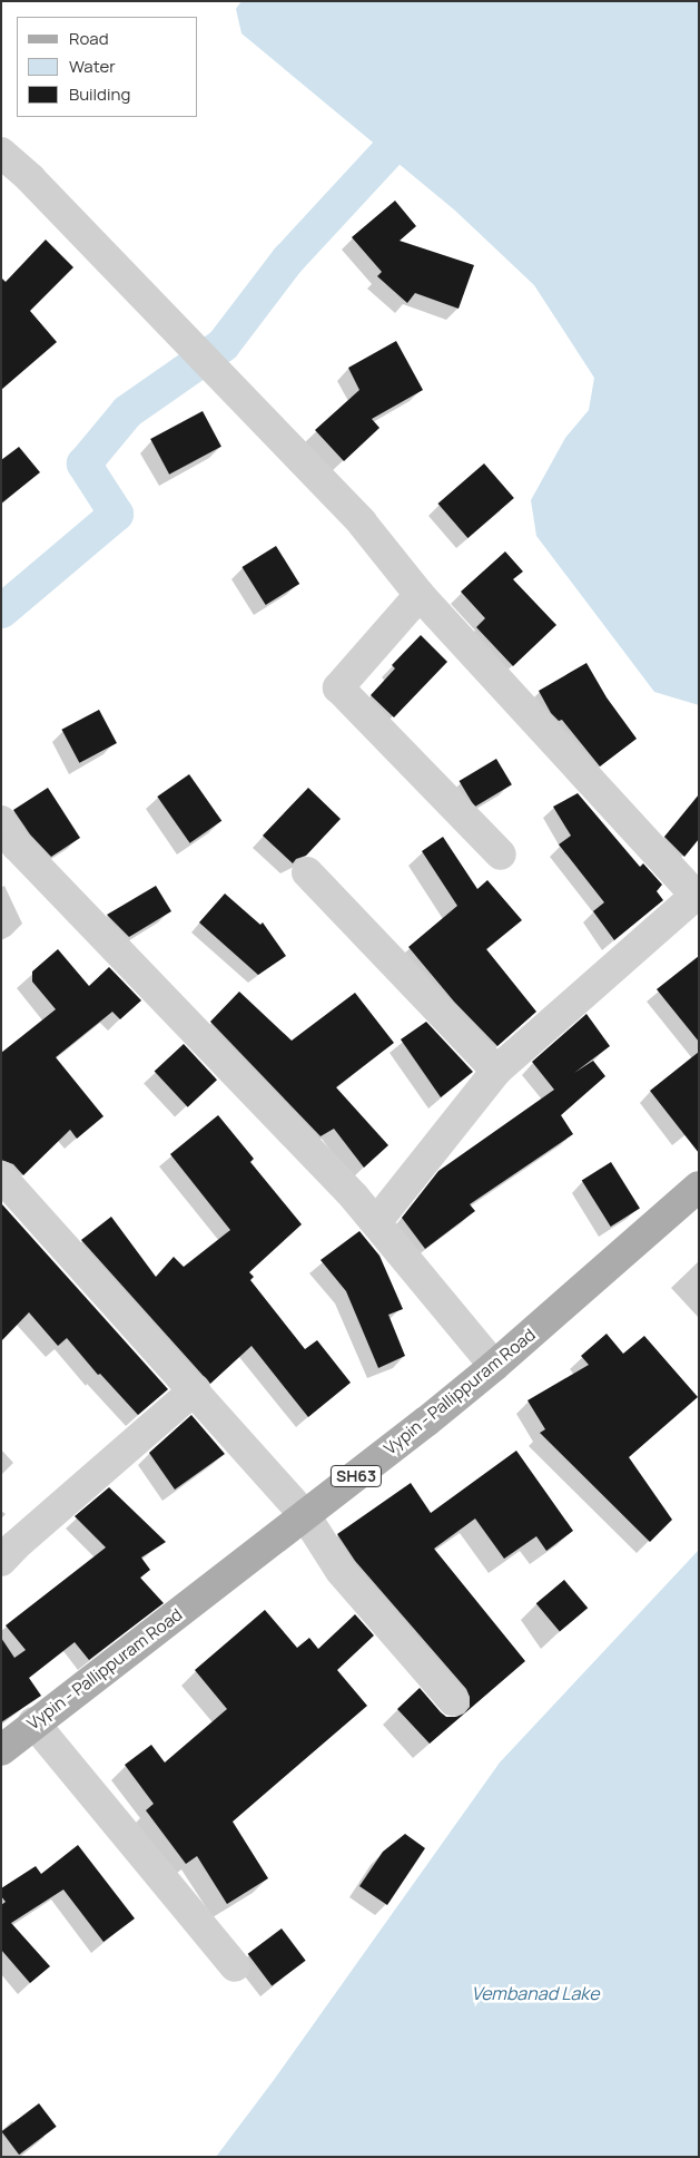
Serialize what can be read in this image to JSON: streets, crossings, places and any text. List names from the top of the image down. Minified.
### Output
{"streets":{"main road":["Vypin - Pallippuram Road","SH63"]},"water":["Vembanad Lake"],"legend":["Road","Water","Building"]}
